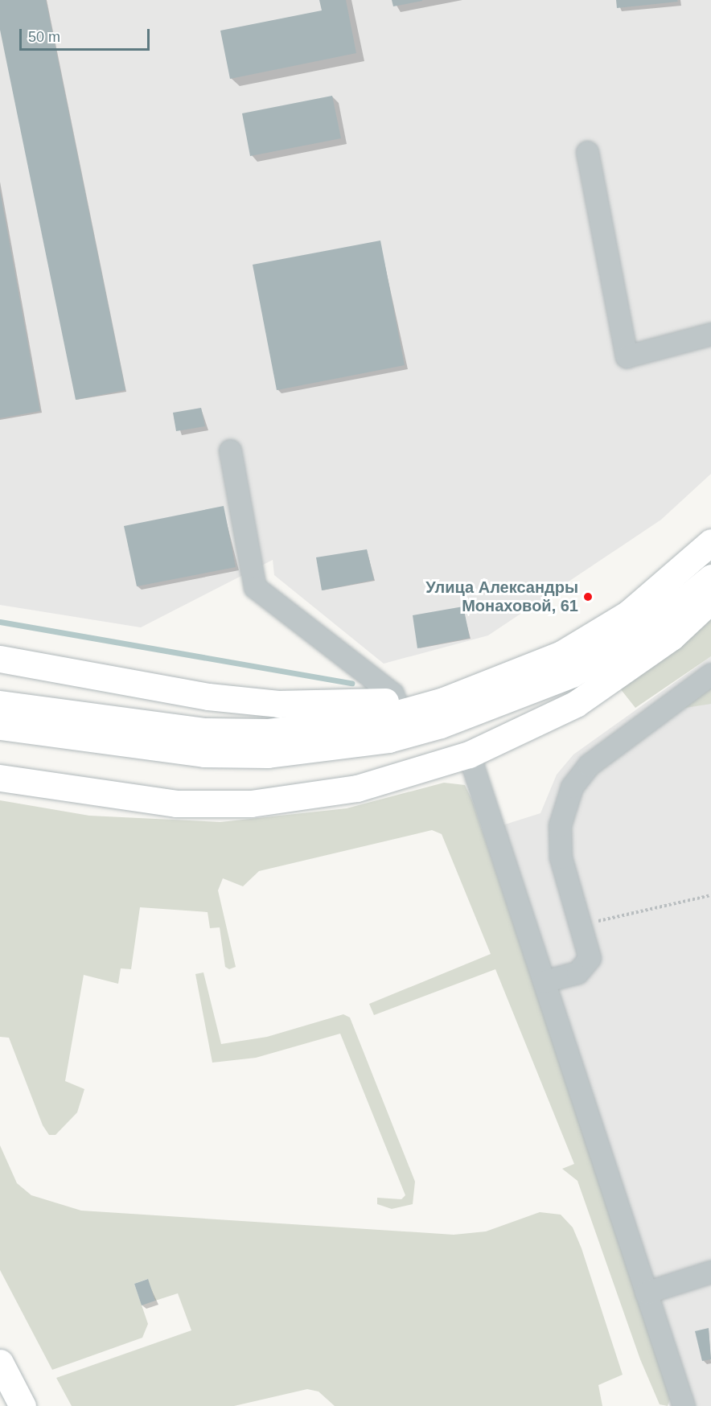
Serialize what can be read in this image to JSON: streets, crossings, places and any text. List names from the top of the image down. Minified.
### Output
{"places":["Улица Александры Монаховой, 61"],"scale_bar":"50 m"}
